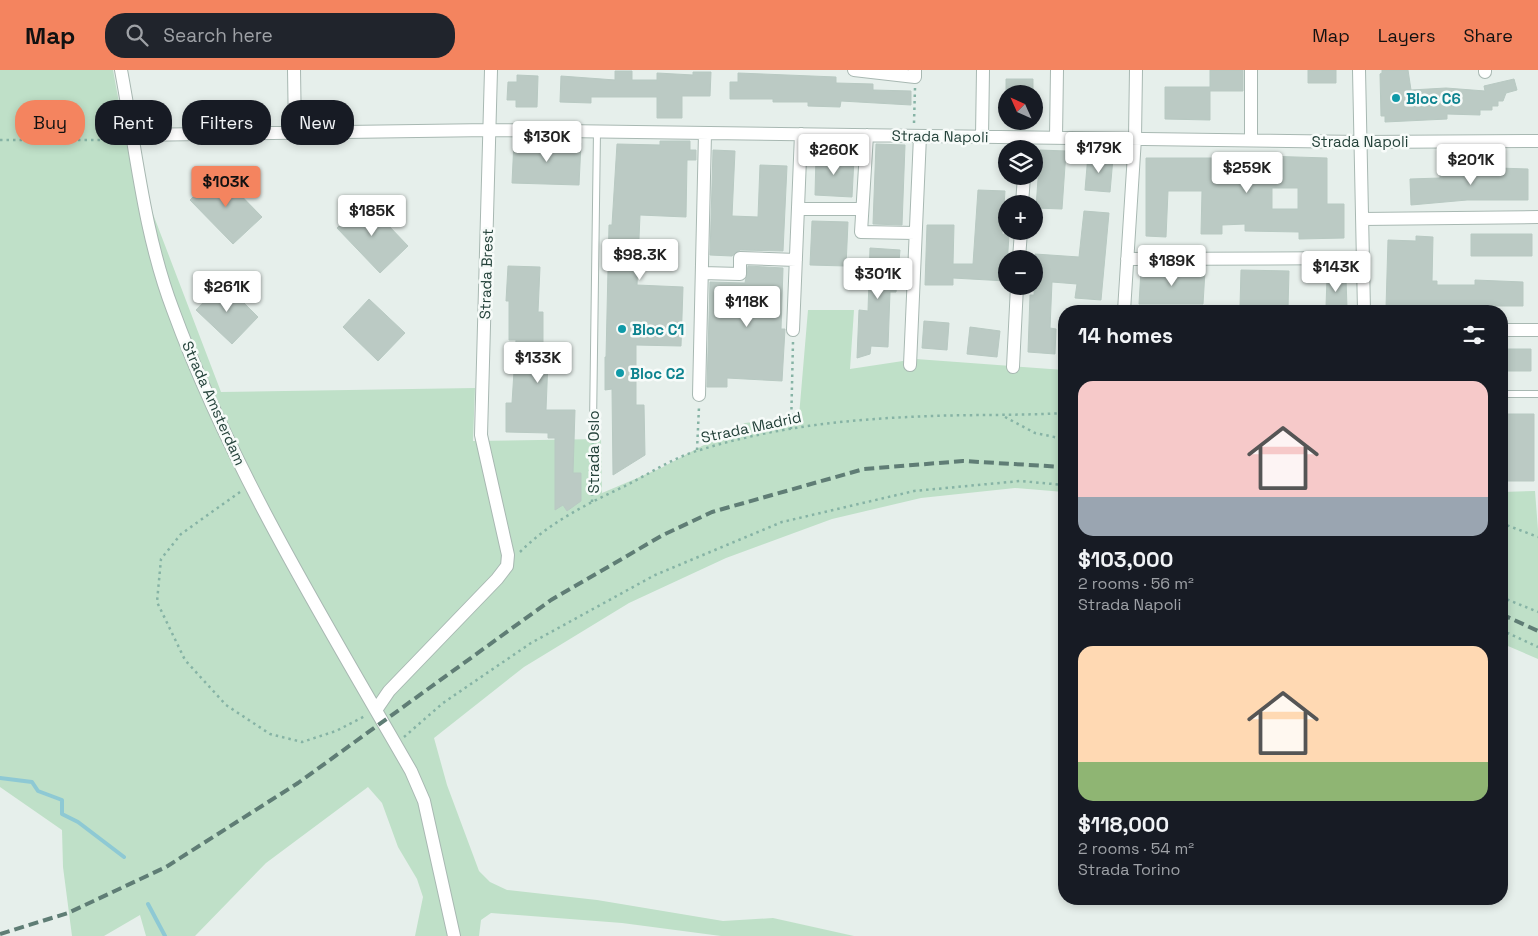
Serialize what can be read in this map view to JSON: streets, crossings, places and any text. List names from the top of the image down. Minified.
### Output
{"streets":{"street":["Strada Napoli","Strada Brest","Strada Amsterdam"],"lane":["Strada Oslo"],"path":["Strada Madrid"]},"crossings":[["Strada Napoli","Strada Brest"],["Strada Napoli","Strada Oslo"],["Strada Brest","Strada Madrid"],["Strada Madrid","Strada Oslo"]],"places":["Bloc C6","Bloc C1","Bloc C2"],"north":"top left","page":{"header":"Map","search":"Search here","nav":["Map","Layers","Share"],"map_buttons":["+","−"],"chip":["Buy","Rent","Filters","New"],"price":["$130K","$179K","$260K","$201K","$259K","$103K","$185K","$98.3K","$189K","$143K","$301K","$261K","$118K","$133K"],"heading":"14 homes","list":[{"name":"$103,000","note":"2 rooms · 56 m² · Strada Napoli"},{"name":"$118,000","note":"2 rooms · 54 m² · Strada Torino"}]}}
